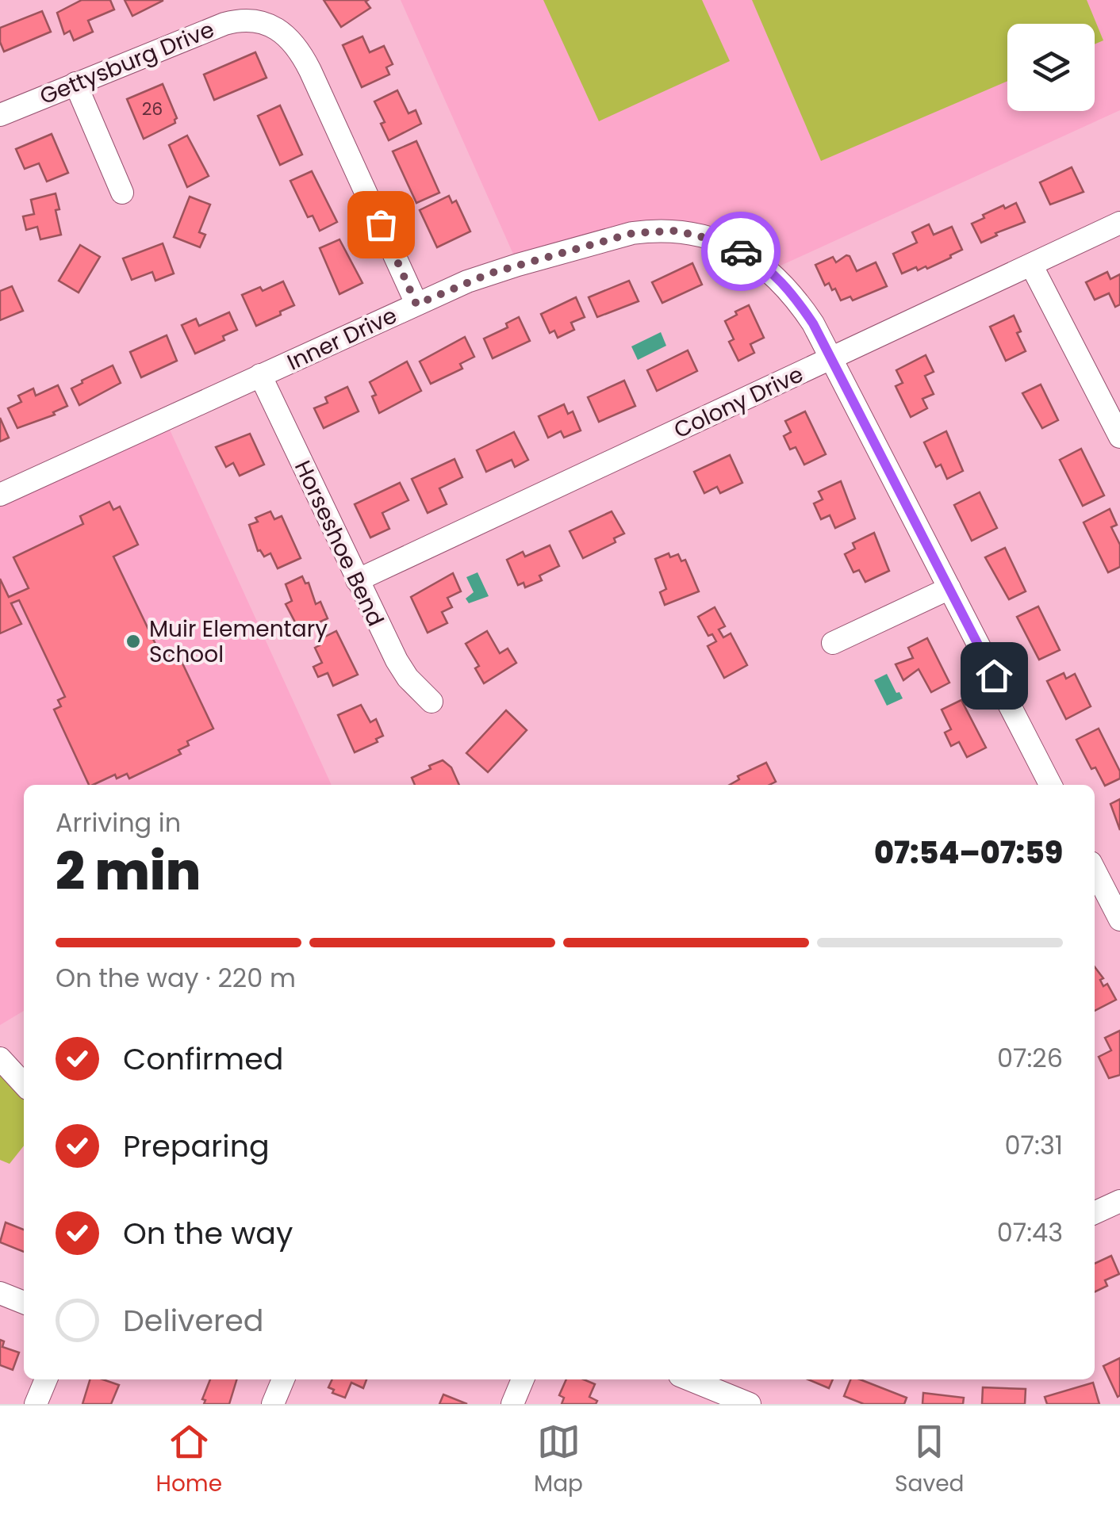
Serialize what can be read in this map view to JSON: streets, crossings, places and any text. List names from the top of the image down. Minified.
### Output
{"streets":{"street":["Gettysburg Drive","Inner Drive","Colony Drive","Horseshoe Bend"]},"crossings":[["Gettysburg Drive","Inner Drive"],["Inner Drive","Colony Drive"],["Inner Drive","Horseshoe Bend"],["Colony Drive","Horseshoe Bend"]],"places":["Muir Elementary School"],"house_numbers":["26"],"page":{"heading":["2 min","Arriving in","07:54–07:59"],"bar":"On the way · 220 m","list":[["Confirmed","07:26"],["Preparing","07:31"],["On the way","07:43"],"Delivered"],"tabs":["Home","Map","Saved"]}}
